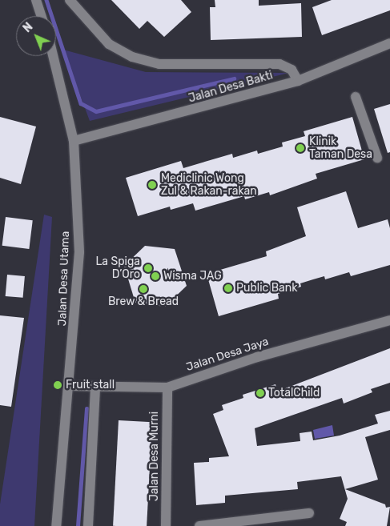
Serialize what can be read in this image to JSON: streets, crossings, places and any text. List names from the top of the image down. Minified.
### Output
{"streets":{"street":["Jalan Desa Bakti","Jalan Desa Utama","Jalan Desa Jaya","Jalan Desa Murni"]},"crossings":[["Jalan Desa Bakti","Jalan Desa Utama"],["Jalan Desa Utama","Jalan Desa Jaya"],["Jalan Desa Jaya","Jalan Desa Murni"]],"places":["Klinik Taman Desa","Mediclinic Wong Zul & Rakan-rakan","La Spiga D’Oro","Wisma JAG","Public Bank","Brew & Bread","Fruit stall","TotalChild"],"north":"top left"}
